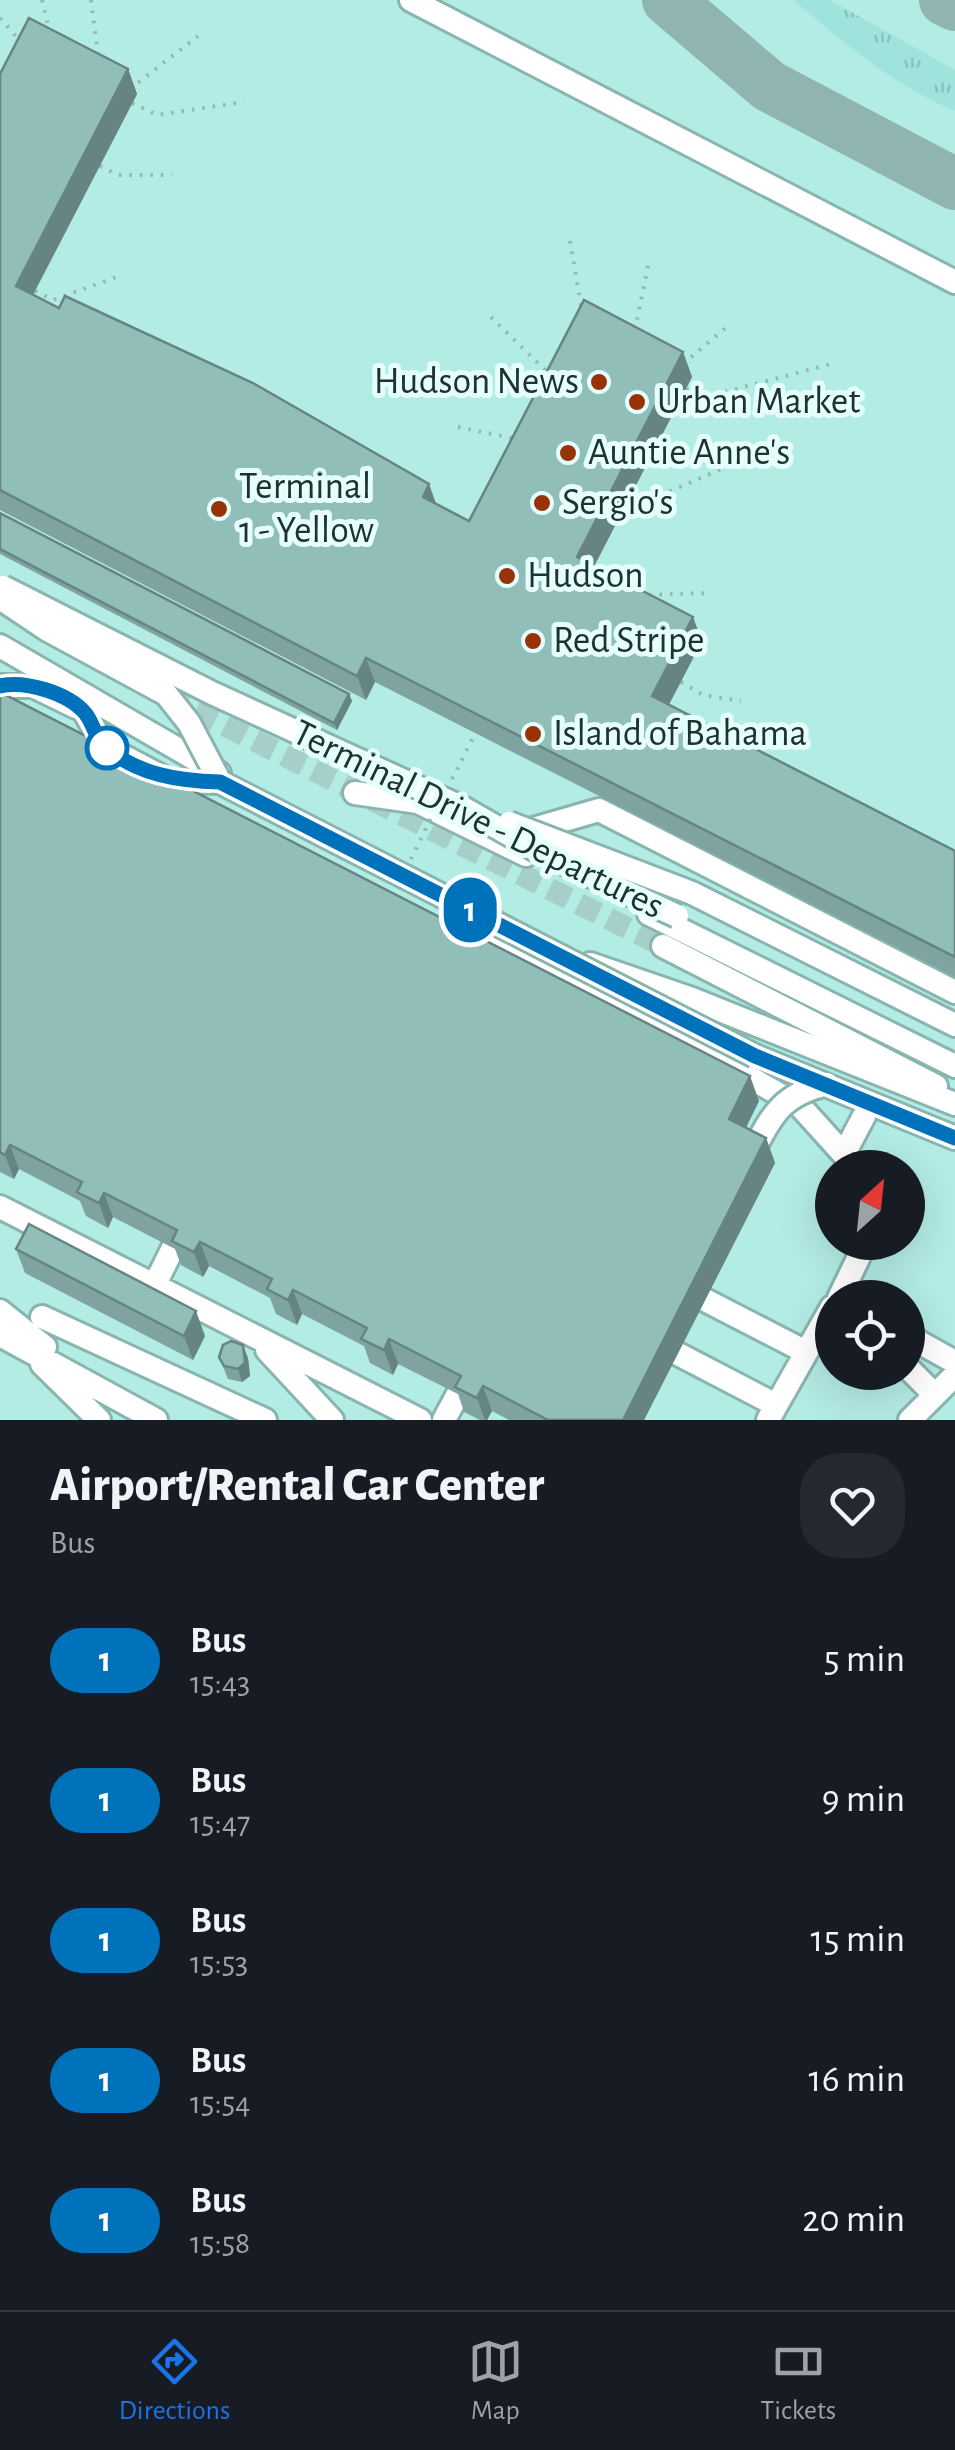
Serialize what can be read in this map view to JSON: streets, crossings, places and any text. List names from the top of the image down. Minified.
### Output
{"streets":{"street":["Terminal Drive - Departures"]},"places":["Hudson News","Urban Market","Auntie Anne's","Sergio's","Terminal 1 - Yellow","Hudson","Red Stripe","Island of Bahama"],"lines":["bus line 1"],"north":"top right","page":{"on_map":"1","heading":["Airport/Rental Car Center","Bus"],"list":[{"mark":"1","name":"Bus","note":"15:43","value":"5 min"},{"mark":"1","name":"Bus","note":"15:47","value":"9 min"},{"mark":"1","name":"Bus","note":"15:53","value":"15 min"},{"mark":"1","name":"Bus","note":"15:54","value":"16 min"},{"mark":"1","name":"Bus","note":"15:58","value":"20 min"}],"tabs":["Directions","Map","Tickets"]}}
